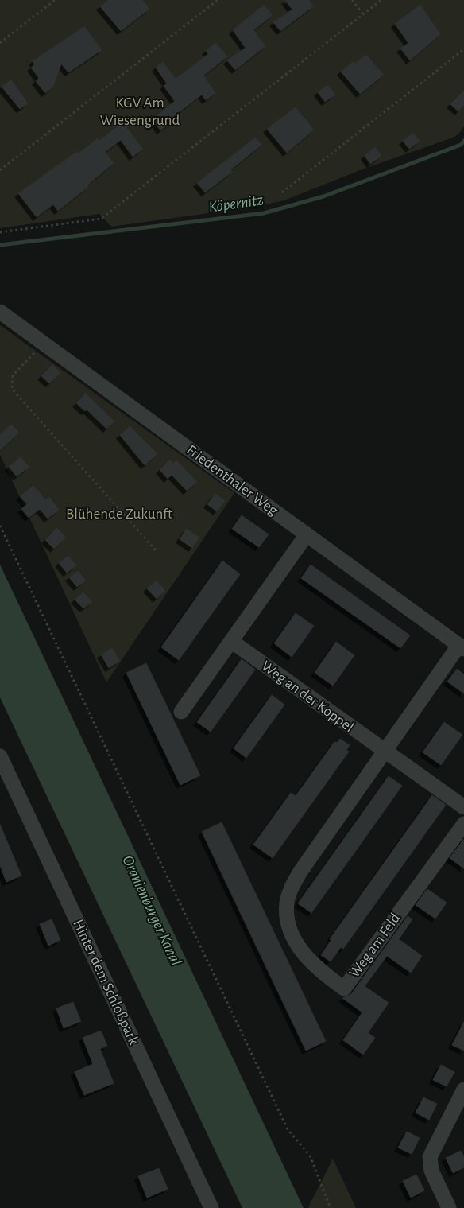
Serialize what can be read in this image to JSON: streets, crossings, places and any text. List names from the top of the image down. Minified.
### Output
{"streets":{"street":["Friedenthaler Weg","Weg an der Koppel","Weg am Feld","Hinter dem Schloßpark"]},"crossings":[["Friedenthaler Weg","Weg am Feld"],["Weg an der Koppel","Weg am Feld"]],"water":["Köpernitz","Oranienburger Kanal"],"parks":["KGV Am Wiesengrund","Blühende Zukunft"]}
